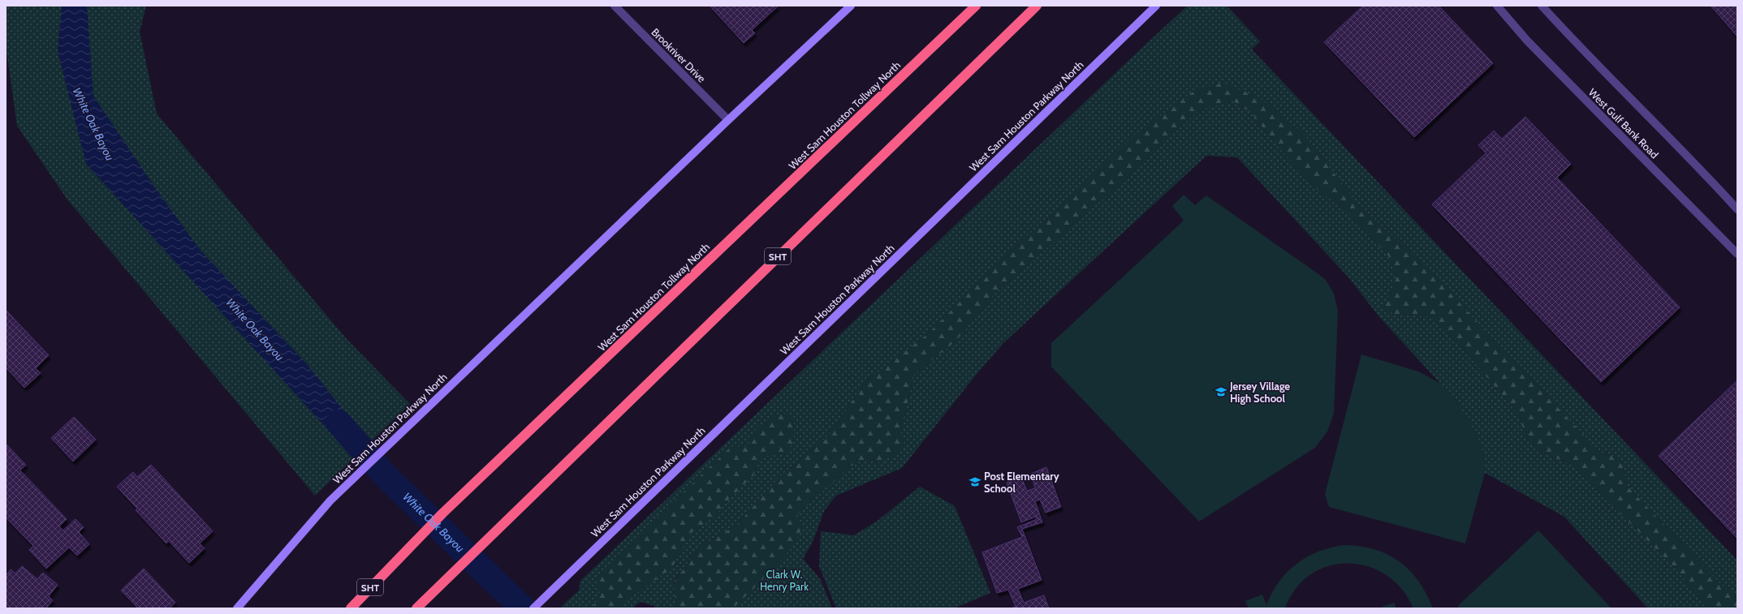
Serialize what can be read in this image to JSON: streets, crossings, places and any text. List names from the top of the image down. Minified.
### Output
{"streets":{"highway":["West Sam Houston Tollway North","SHT"],"main road":["West Sam Houston Parkway North"],"street":["Brookriver Drive","West Gulf Bank Road"]},"crossings":[["Brookriver Drive","West Sam Houston Parkway North"]],"water":["White Oak Bayou"],"parks":["Clark W. Henry Park"],"places":{"school or university":["Jersey Village High School","Post Elementary School"]}}
